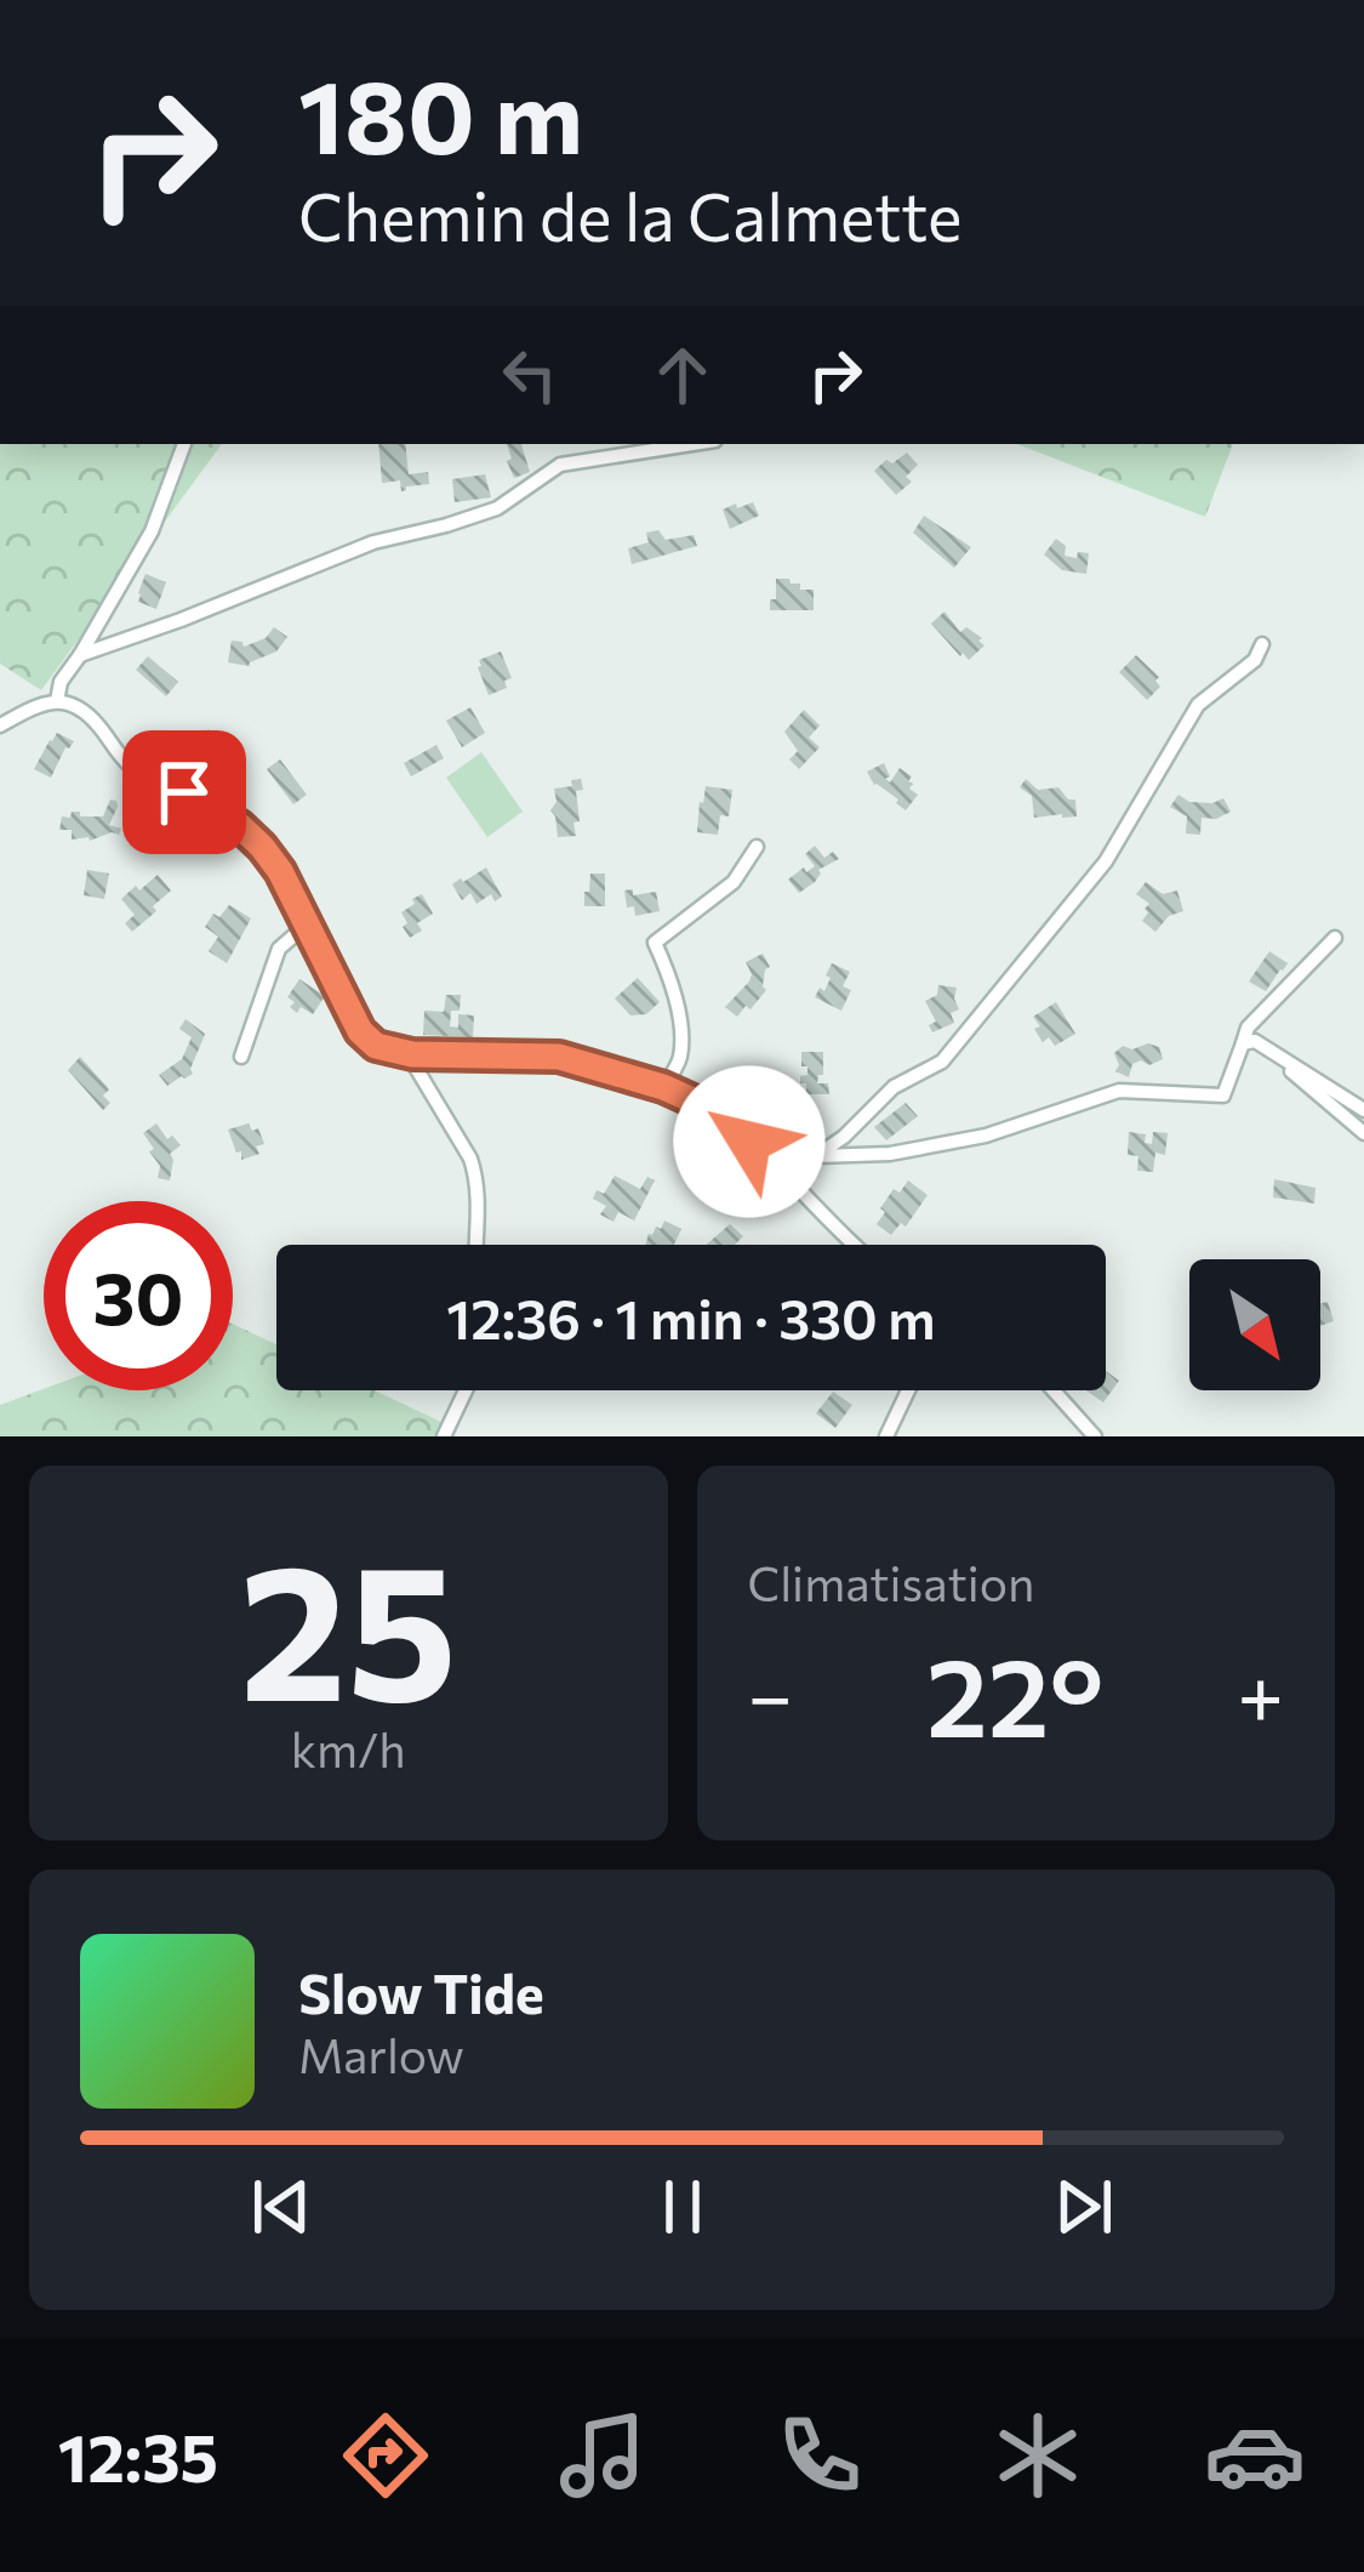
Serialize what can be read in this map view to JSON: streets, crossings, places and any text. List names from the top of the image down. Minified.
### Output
{"north":"bottom right","page":{"turn":["180 m","Chemin de la Calmette"],"limit":"30","trip":"12:36 · 1 min · 330 m","tile":[["25","km/h"],"Climatisation"],"heat":["−","22°","+"],"song":["Slow Tide","Marlow"],"tabs":"12:35"}}
